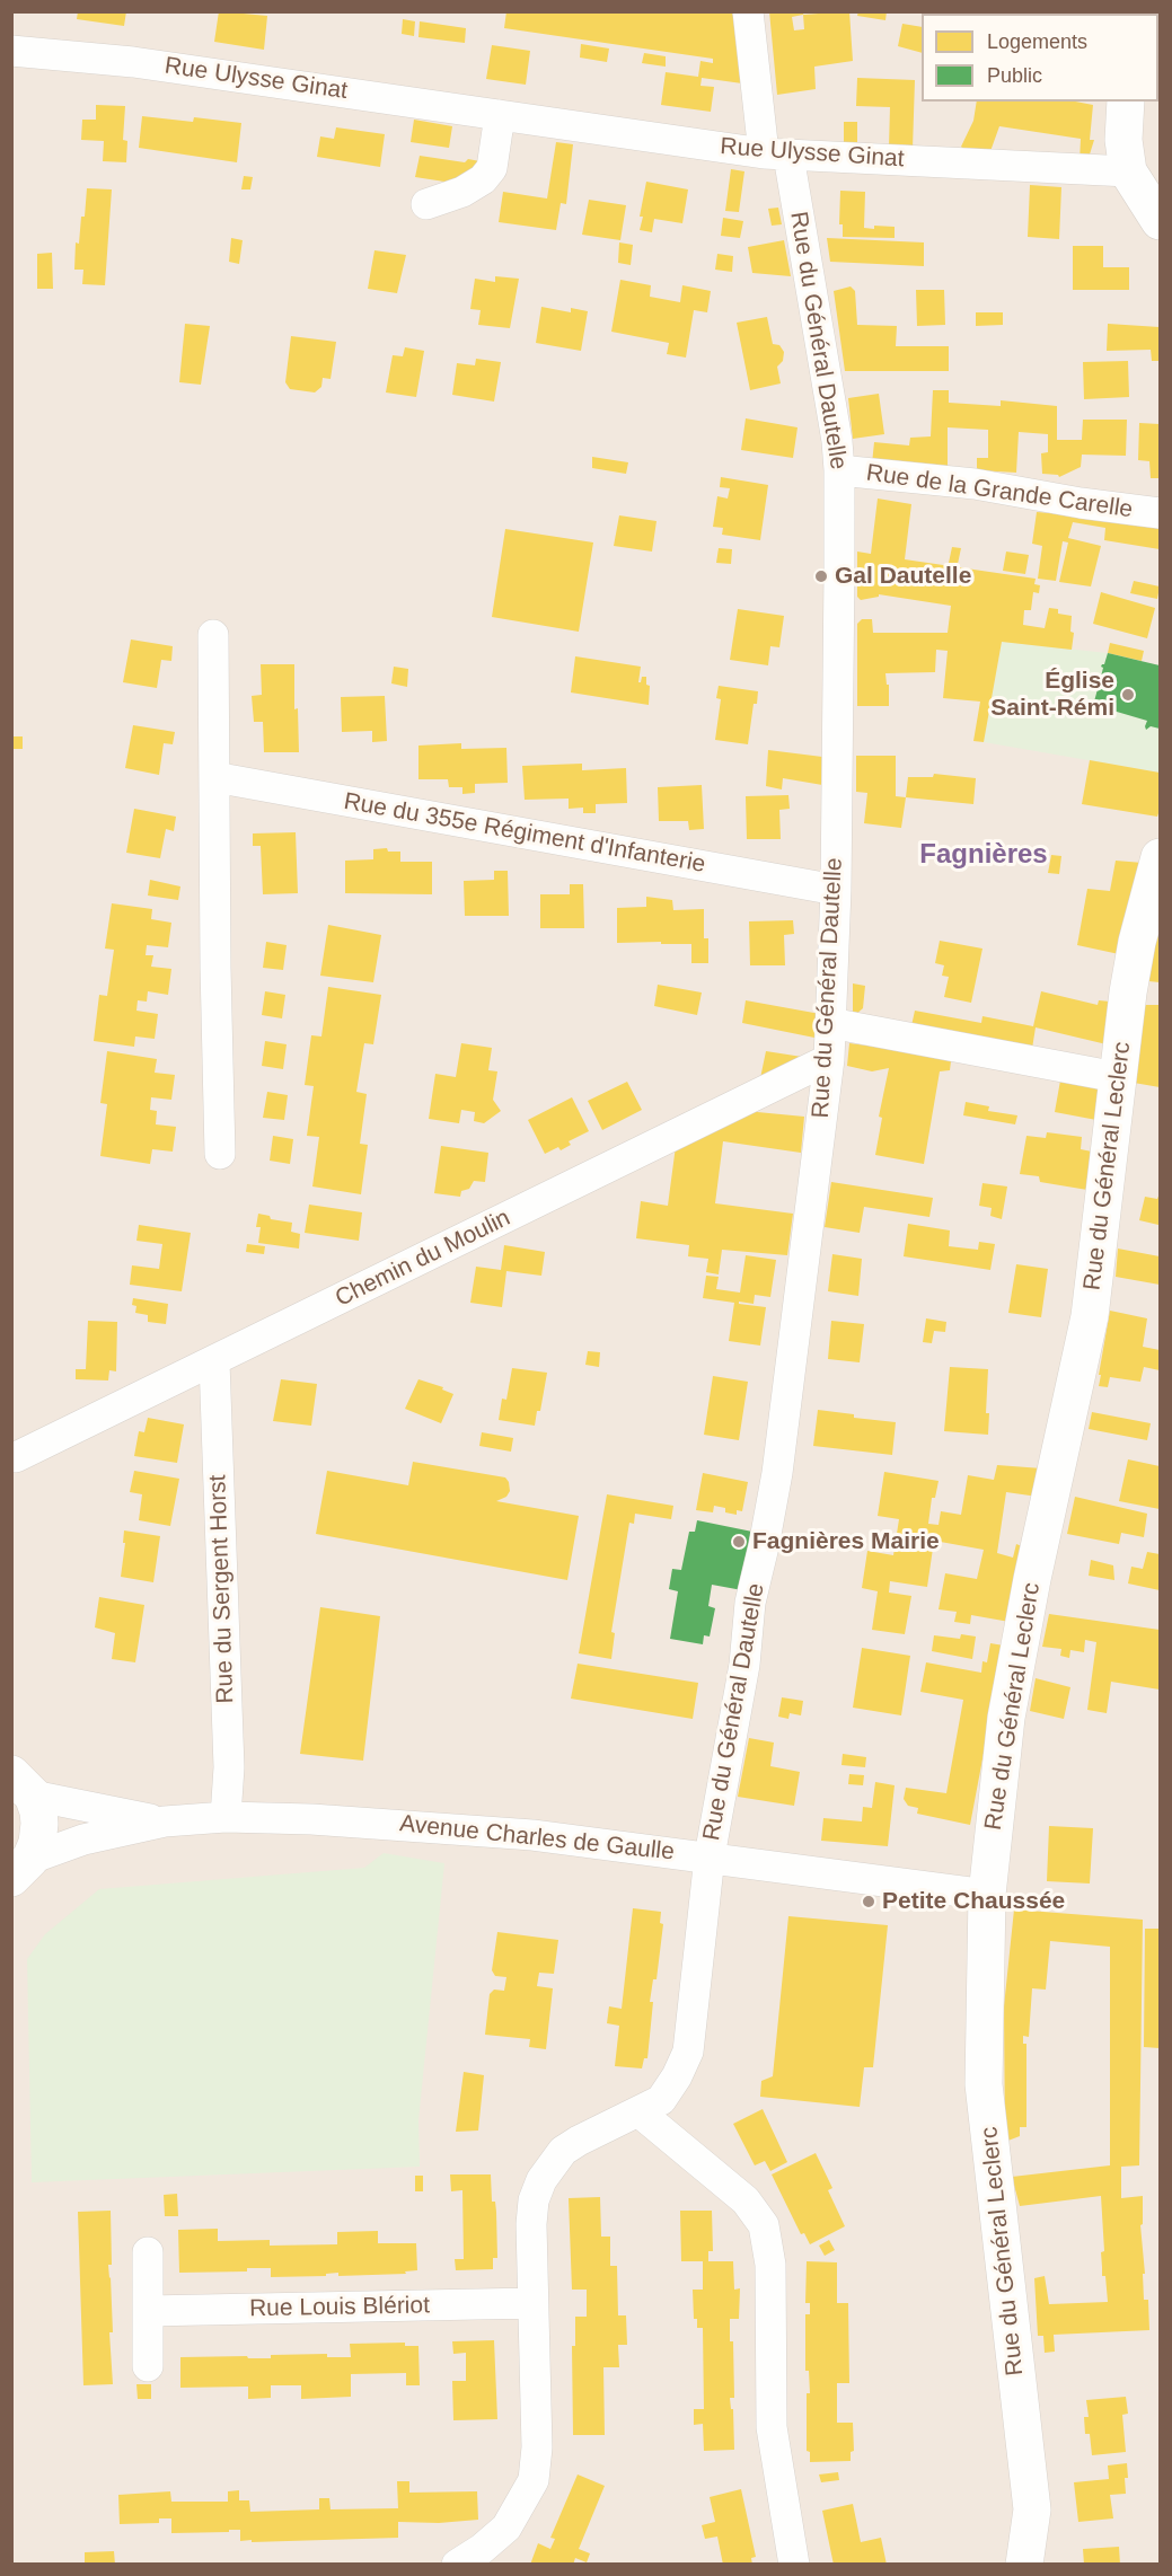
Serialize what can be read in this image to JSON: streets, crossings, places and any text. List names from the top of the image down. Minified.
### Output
{"streets":{"street":["Rue Ulysse Ginat","Rue du Général Dautelle","Rue de la Grande Carelle","Rue du 355e Régiment d'Infanterie","Rue du Général Leclerc","Chemin du Moulin","Rue du Sergent Horst","Avenue Charles de Gaulle","Rue Louis Blériot"]},"crossings":[["Rue Ulysse Ginat","Rue du Général Dautelle"],["Rue du Général Dautelle","Rue de la Grande Carelle"],["Rue du Général Dautelle","Rue du 355e Régiment d'Infanterie"],["Rue du Général Dautelle","Chemin du Moulin"],["Rue du Général Dautelle","Avenue Charles de Gaulle"],["Rue du Général Dautelle","Rue Louis Blériot"],["Rue du Général Leclerc","Avenue Charles de Gaulle"],["Chemin du Moulin","Rue du Sergent Horst"],["Rue du Sergent Horst","Avenue Charles de Gaulle"]],"districts":["Fagnières"],"places":["Gal Dautelle","Église Saint-Rémi","Fagnières Mairie","Petite Chaussée"],"legend":["Logements","Public"]}
